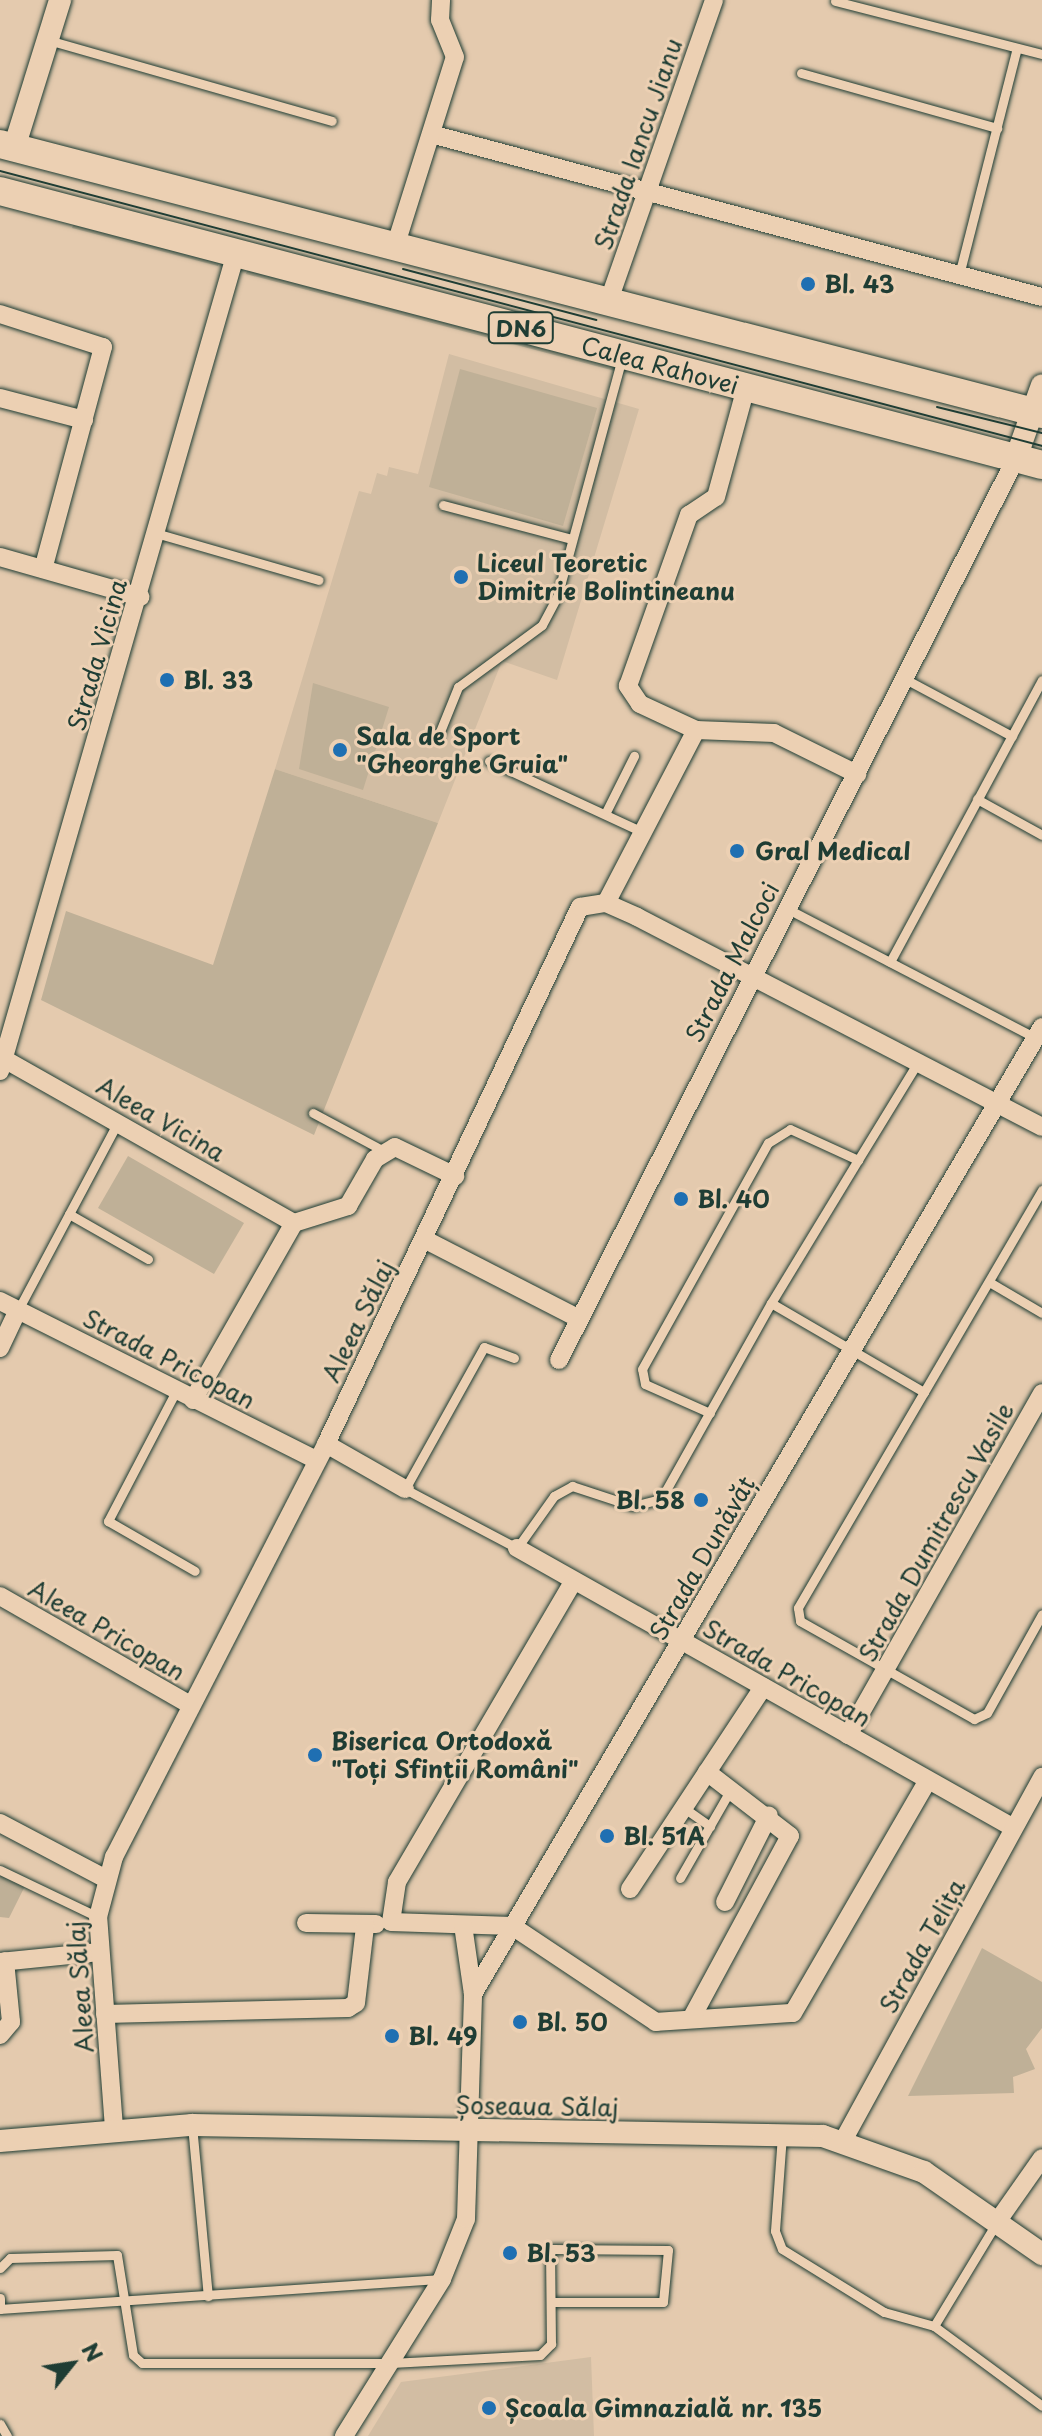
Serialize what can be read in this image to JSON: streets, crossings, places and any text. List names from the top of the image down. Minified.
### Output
{"streets":{"main road":["DN6","Calea Rahovei"],"street":["Strada Iancu Jianu","Strada Vicina","Strada Malcoci","Aleea Vicina","Aleea Sălaj","Strada Pricopan","Strada Dumitrescu Vasile","Strada Dunăvăț","Aleea Pricopan","Strada Telița","Șoseaua Sălaj"]},"crossings":[["Strada Iancu Jianu","Calea Rahovei"],["Calea Rahovei","Strada Vicina"],["Calea Rahovei","Strada Malcoci"],["Strada Vicina","Aleea Vicina"],["Aleea Sălaj","Strada Pricopan"],["Aleea Sălaj","Aleea Pricopan"],["Aleea Sălaj","Șoseaua Sălaj"],["Strada Pricopan","Strada Dumitrescu Vasile"],["Strada Pricopan","Strada Dunăvăț"],["Strada Pricopan","Strada Telița"],["Strada Dunăvăț","Șoseaua Sălaj"],["Strada Telița","Șoseaua Sălaj"]],"places":["Bl. 43","Liceul Teoretic Dimitrie Bolintineanu","Bl. 33","Sala de Sport \"Gheorghe Gruia\"","Gral Medical","Bl. 40","Bl. 58","Biserica Ortodoxă \"Toți Sfinții Români\"","Bl. 51A","Bl. 50","Bl. 49","Bl. 53","Școala Gimnazială nr. 135"],"north":"top right"}
